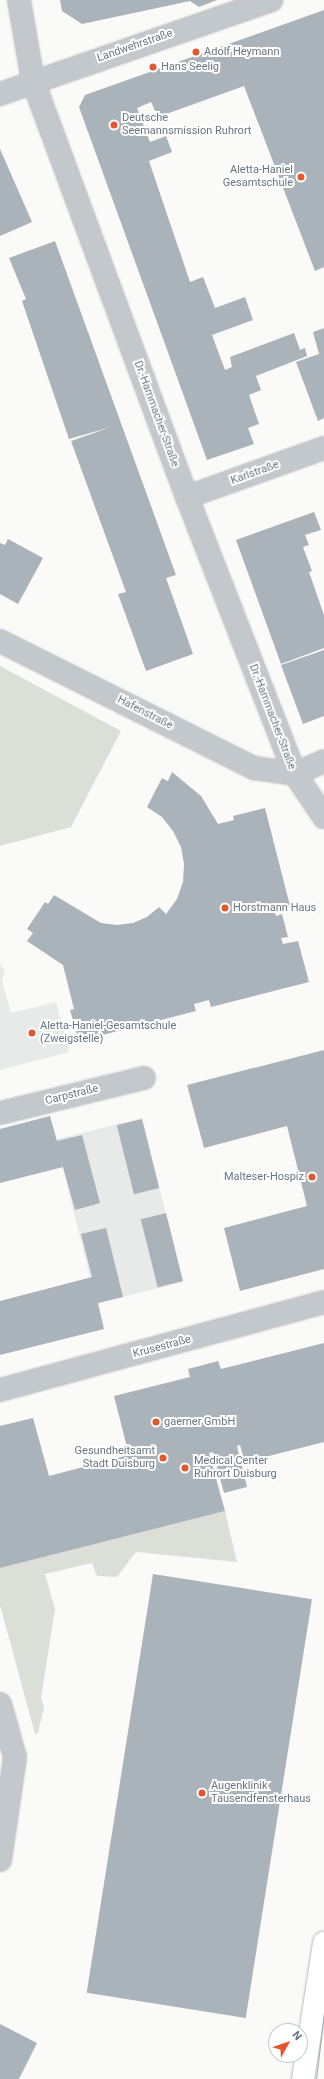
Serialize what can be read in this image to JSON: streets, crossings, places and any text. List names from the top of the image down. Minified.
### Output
{"streets":{"street":["Landwehrstraße","Dr.-Hammacher-Straße","Karlstraße","Hafenstraße","Carpstraße","Krusestraße"]},"crossings":[["Landwehrstraße","Dr.-Hammacher-Straße"],["Dr.-Hammacher-Straße","Karlstraße"],["Dr.-Hammacher-Straße","Hafenstraße"]],"places":["Adolf Heymann","Hans Seelig","Deutsche Seemannsmission Ruhrort","Aletta-Haniel Gesamtschule","Horstmann Haus","Aletta-Haniel-Gesamtschule (Zweigstelle)","Malteser-Hospiz","gaerner GmbH","Gesundheitsamt Stadt Duisburg","Medical Center Ruhrort Duisburg","Augenklinik Tausendfensterhaus"],"north":"top right"}
